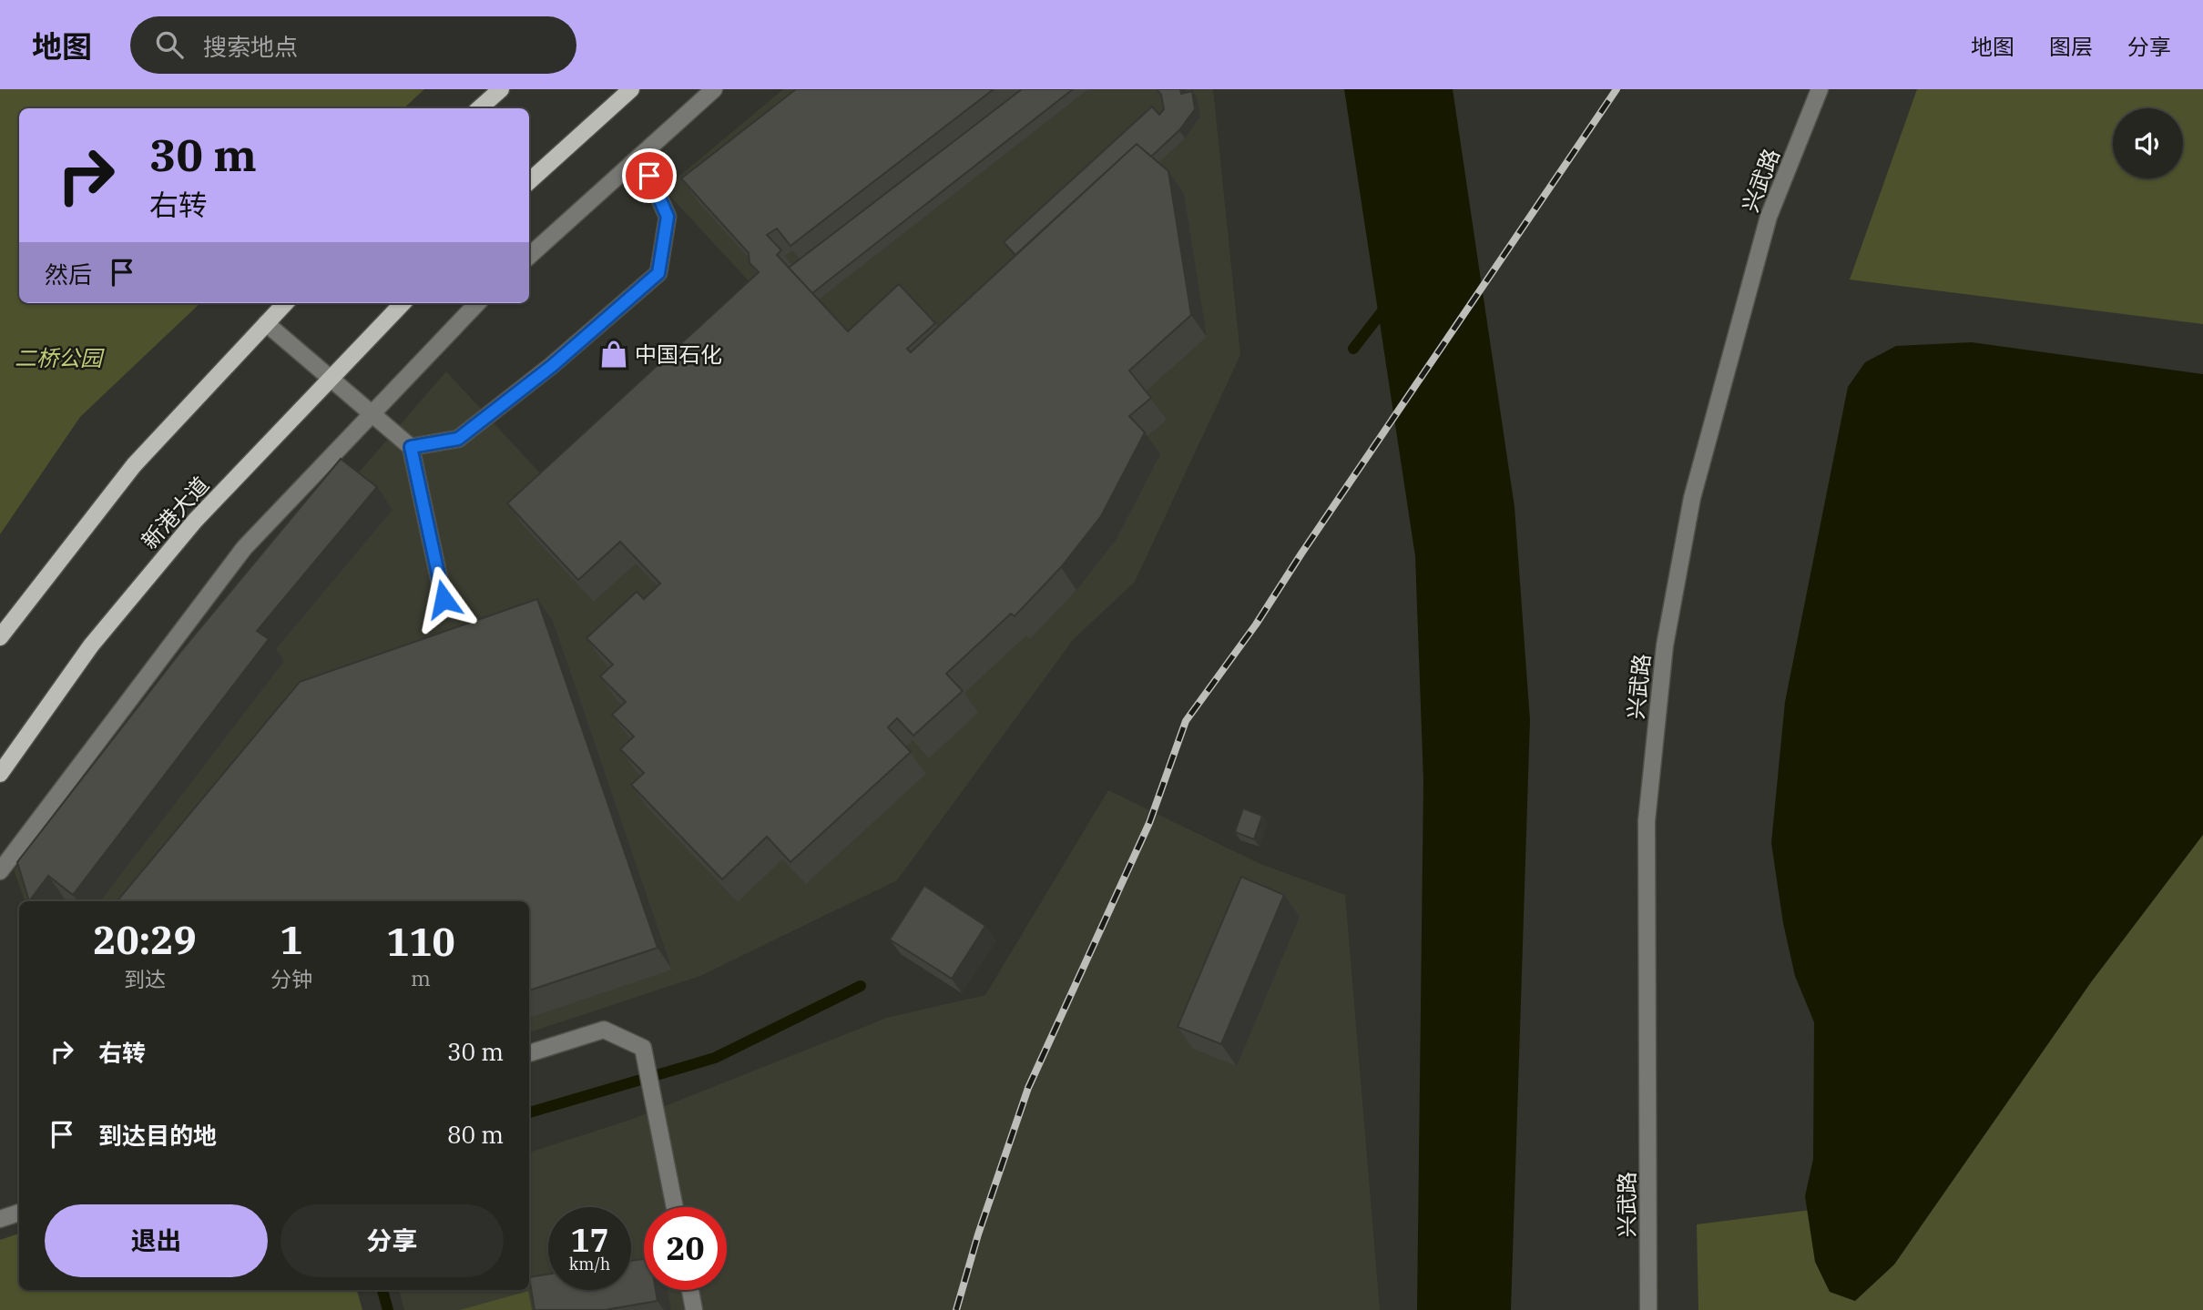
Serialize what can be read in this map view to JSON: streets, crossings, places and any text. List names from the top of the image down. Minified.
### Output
{"streets":{"main road":["新港大道"],"street":["兴武路"]},"parks":["二桥公园"],"places":{"shop":["中国石化"]},"page":{"header":"地图","search":"搜索地点","nav":["地图","图层","分享"],"turn":["30 m","右转"],"then":"然后","eta":["20:29","到达","1","分钟","110","m"],"list":[{"name":"右转","value":"30 m"},{"name":"到达目的地","value":"80 m"}],"buttons":["退出","分享"],"speed":"17 km/h","limit":"20"}}
